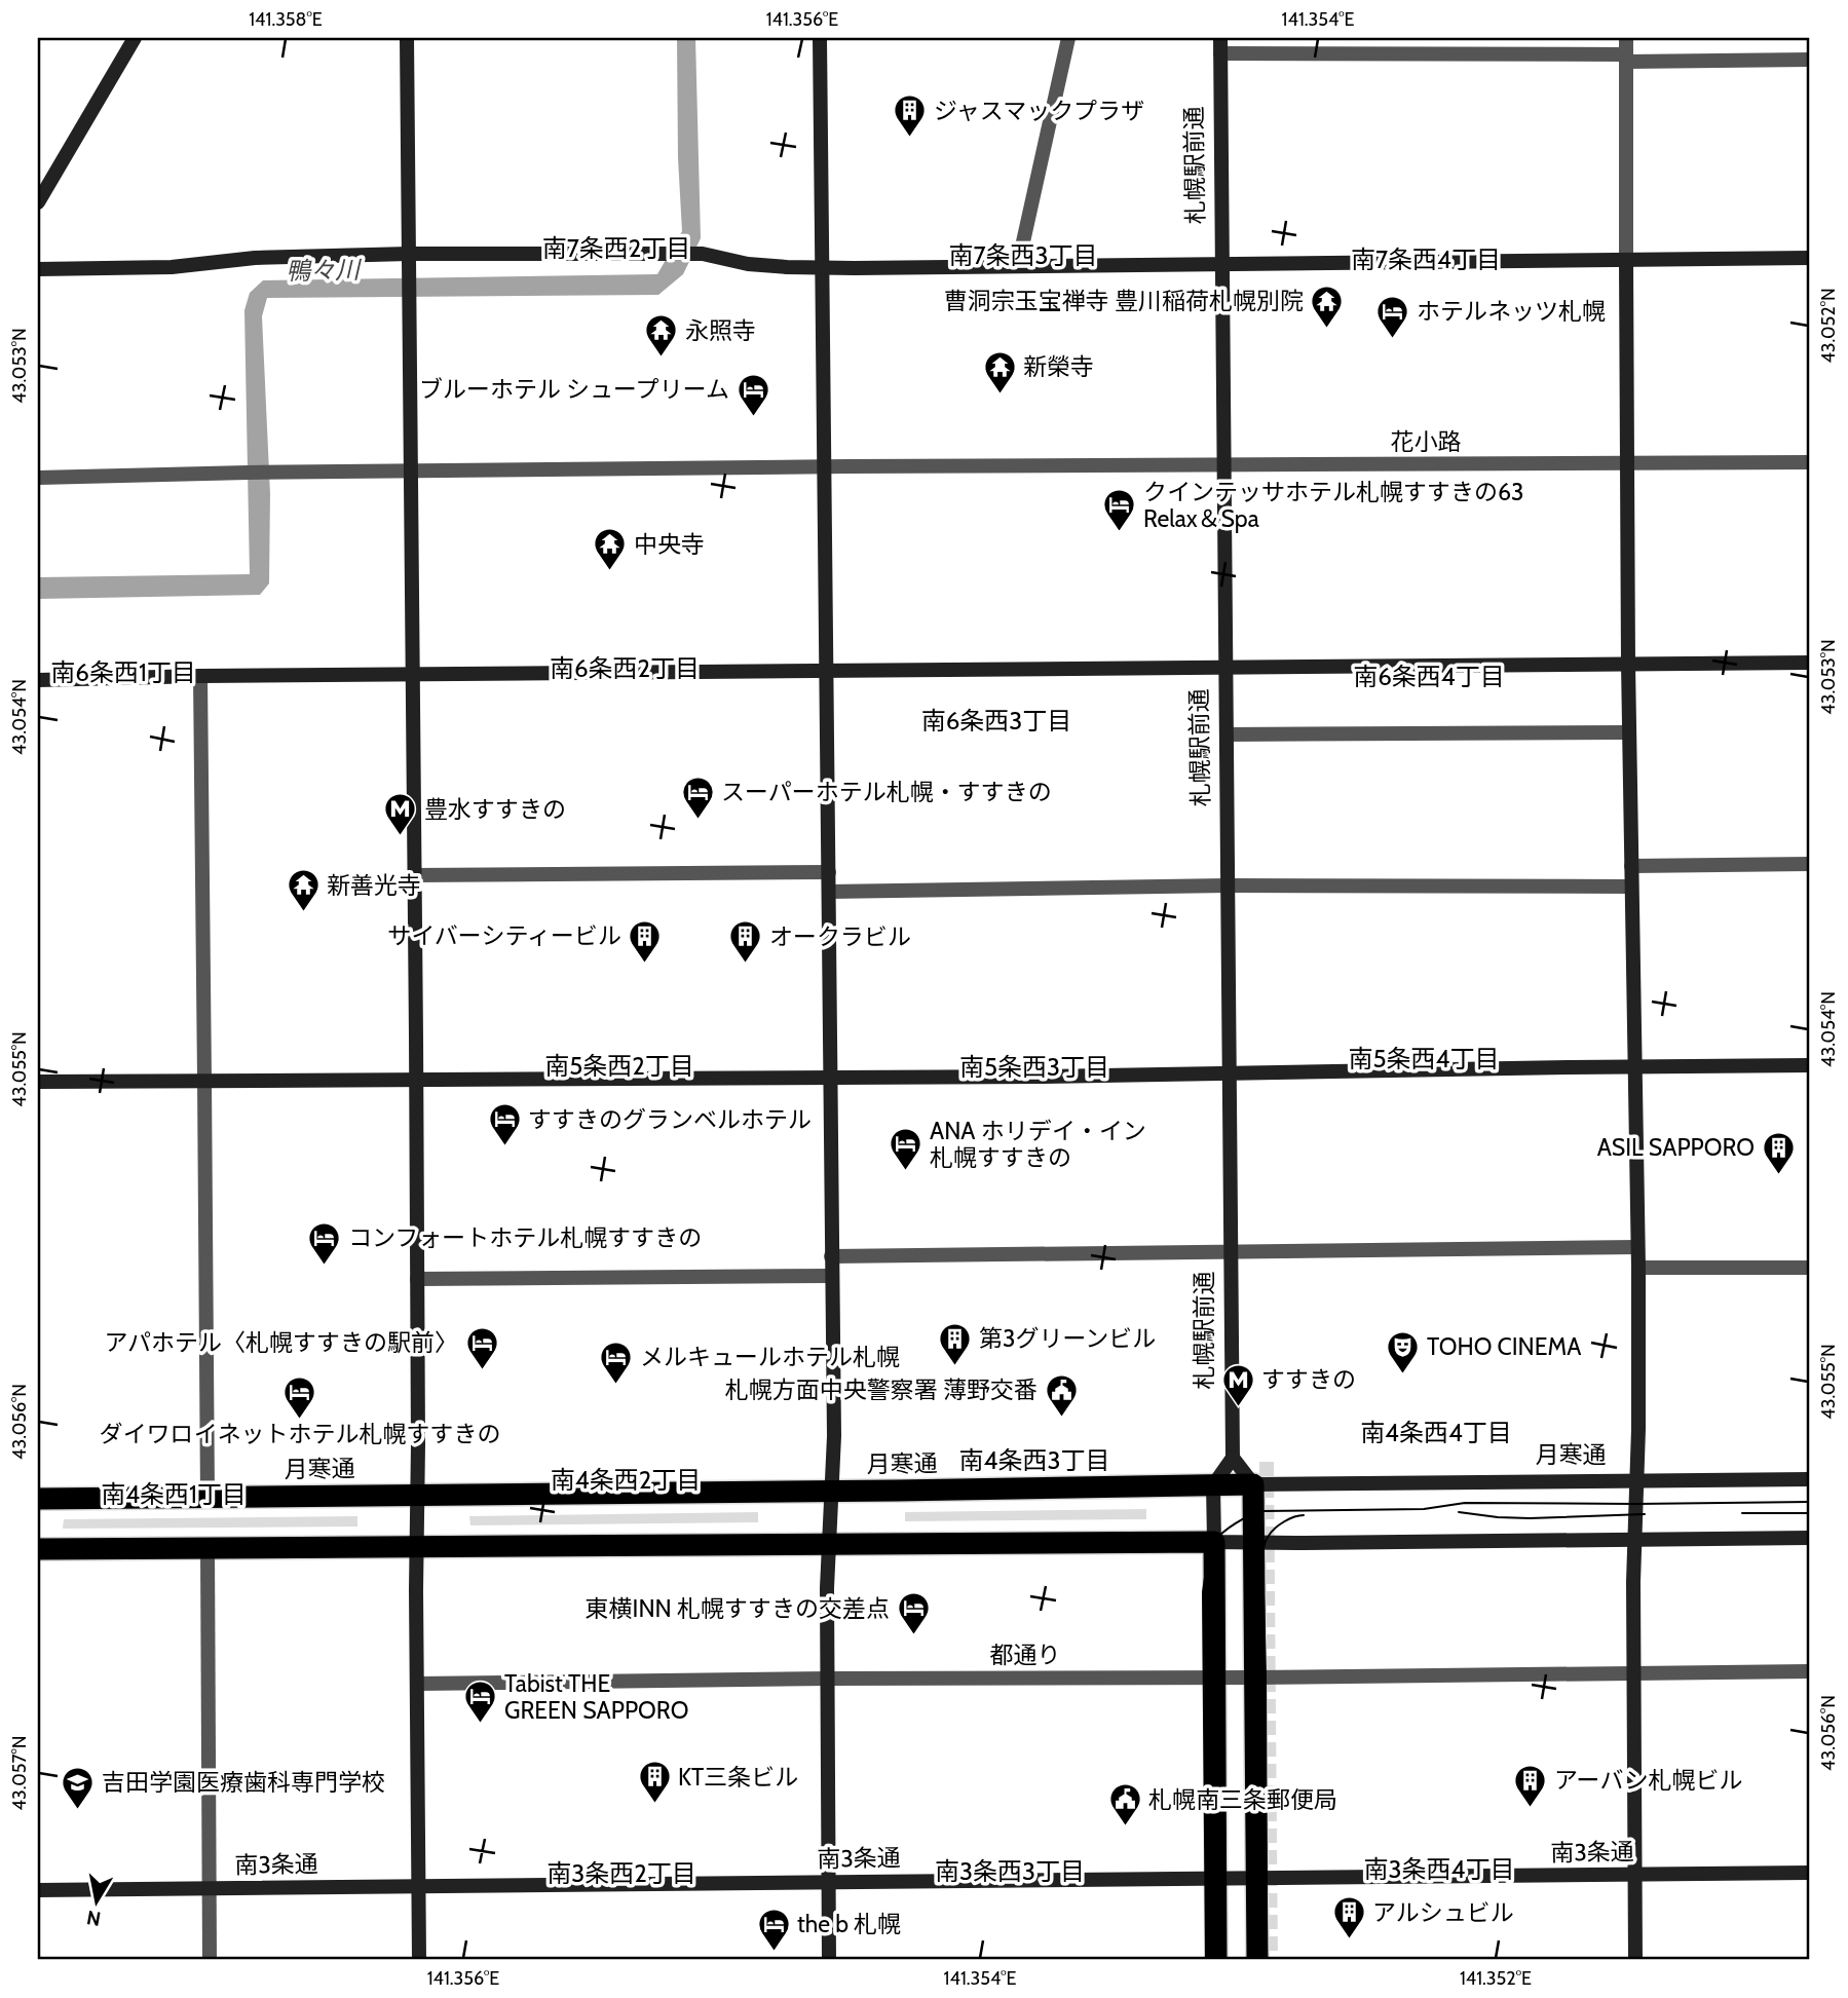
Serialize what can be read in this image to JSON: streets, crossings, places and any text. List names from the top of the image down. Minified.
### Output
{"streets":{"highway":["月寒通"],"street":["札幌駅前通","花小路","都通り","南3条通"]},"crossings":[["札幌駅前通","花小路"]],"districts":["南7条西2丁目","南7条西3丁目","南7条西4丁目","南6条西2丁目","南6条西1丁目","南6条西4丁目","南6条西3丁目","南5条西4丁目","南5条西2丁目","南5条西3丁目","南4条西4丁目","南4条西3丁目","南4条西2丁目","南4条西1丁目","南3条西4丁目","南3条西3丁目","南3条西2丁目"],"water":["鴨々川"],"places":{"building":["ジャスマックプラザ","サイバーシティービル","オークラビル","ASIL SAPPORO","第3グリーンビル","KT三条ビル","アーバン札幌ビル","アルシュビル"],"temple":["曹洞宗玉宝禅寺 豊川稲荷札幌別院","永照寺","新榮寺","中央寺","新善光寺"],"hotel":["ホテルネッツ札幌","ブルーホテル シュープリーム","クインテッサホテル札幌すすきの63 Relax＆Spa","スーパーホテル札幌・すすきの","すすきのグランベルホテル","ANA ホリデイ・イン 札幌すすきの","コンフォートホテル札幌すすきの","アパホテル〈札幌すすきの駅前〉","メルキュールホテル札幌","ダイワロイネットホテル札幌すすきの","東横INN 札幌すすきの交差点","Tabist THE GREEN SAPPORO","the b 札幌"],"metro station":["豊水すすきの","すすきの"],"theatre":["TOHO CINEMA"],"public building":["札幌方面中央警察署 薄野交番","札幌南三条郵便局"],"school or university":["吉田学園医療歯科専門学校"]},"north":"bottom","coordinates":["141.358°E","141.356°E","141.354°E","43.052°N","43.053°N","43.054°N","43.055°N","43.056°N","43.057°N","141.352°E"]}
